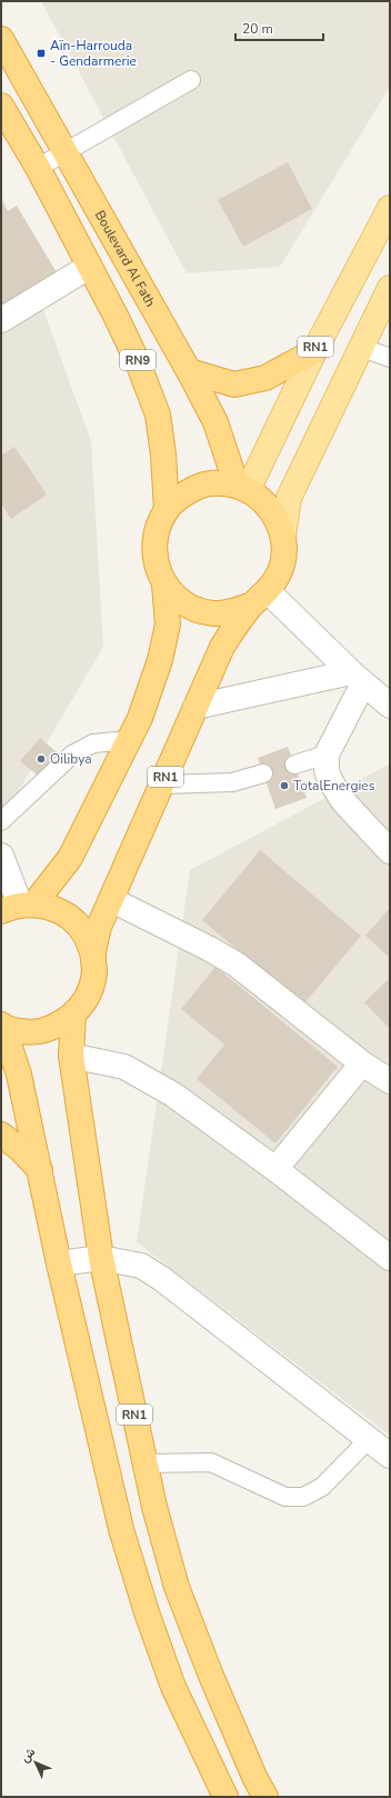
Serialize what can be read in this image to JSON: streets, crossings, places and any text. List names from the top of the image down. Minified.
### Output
{"streets":{"highway":["Boulevard Al Fath","RN1","RN9"]},"crossings":[["Boulevard Al Fath","RN1"],["Boulevard Al Fath","RN9"],["RN1","RN9"]],"places":{"transit":["Aïn-Harrouda - Gendarmerie"],"other":["Oilibya","TotalEnergies"]},"scale_bar":"20 m","north":"top left"}
